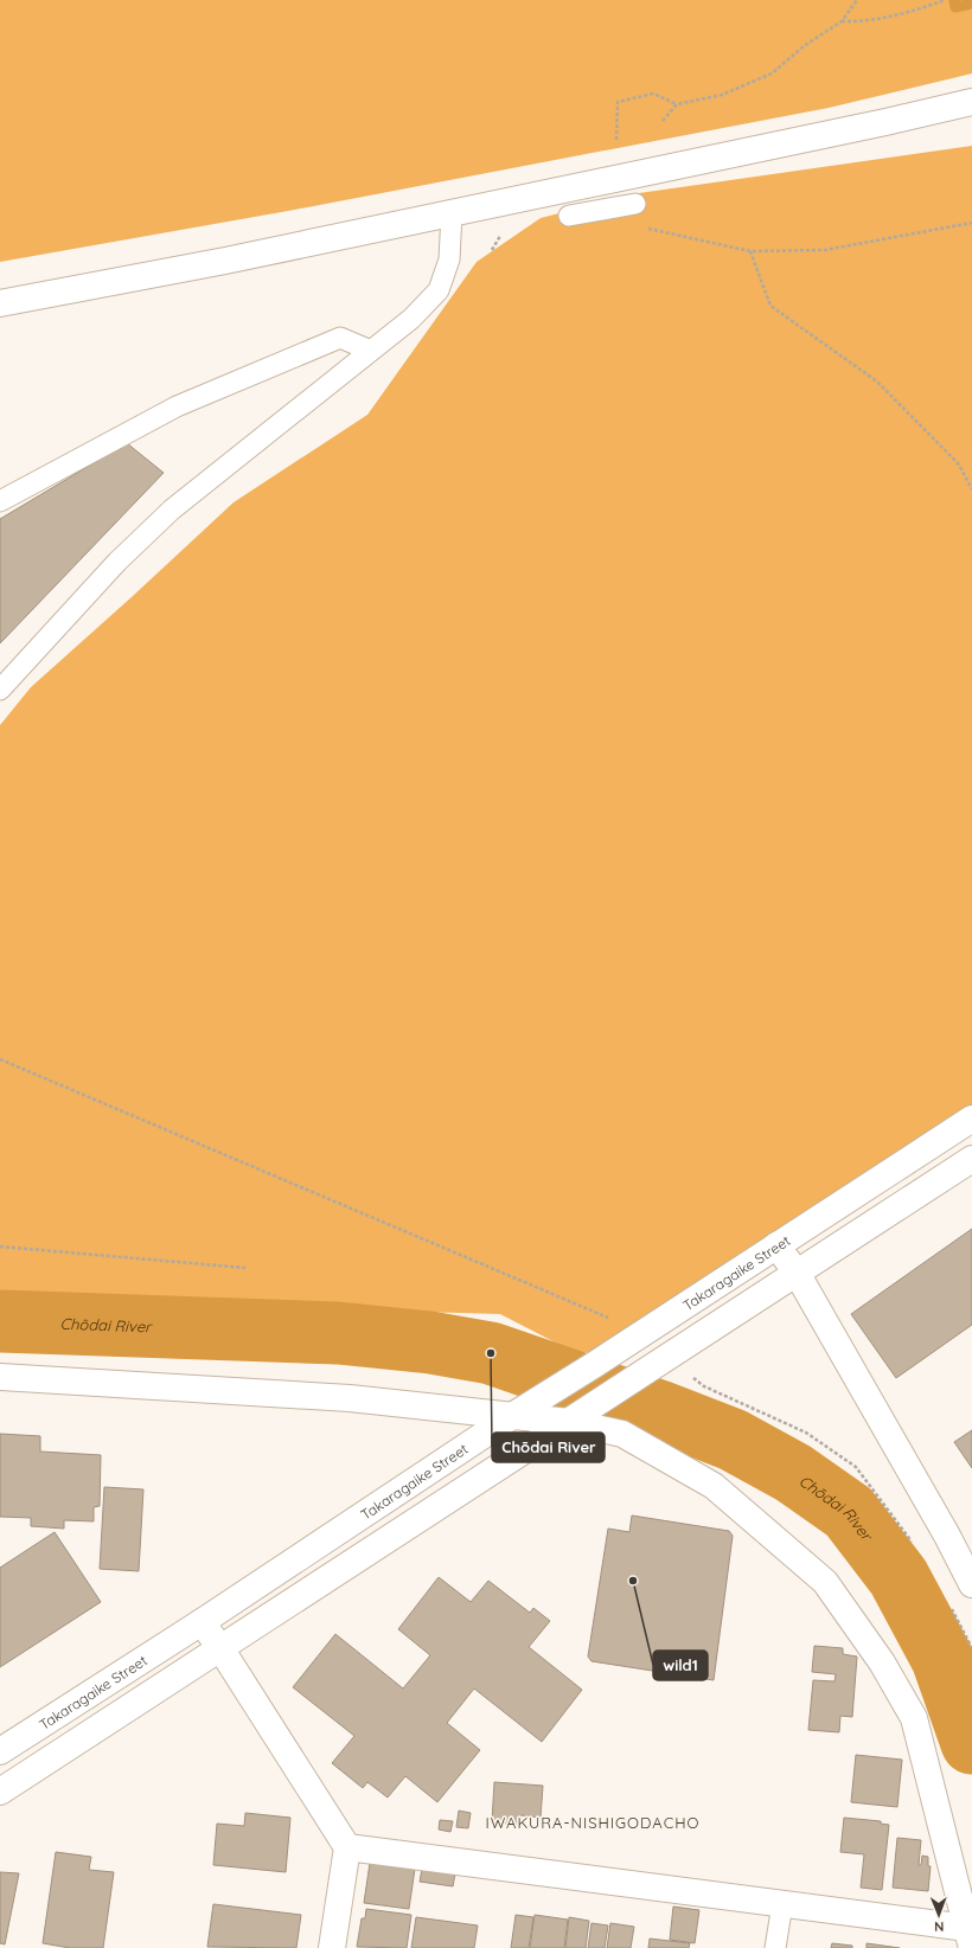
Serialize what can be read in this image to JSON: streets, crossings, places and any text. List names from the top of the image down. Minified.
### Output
{"streets":{"street":["Takaragaike Street"]},"districts":["IWAKURA-NISHIGODACHO"],"water":["Chōdai River"],"places":["Chōdai River","wild1"],"north":"bottom"}
